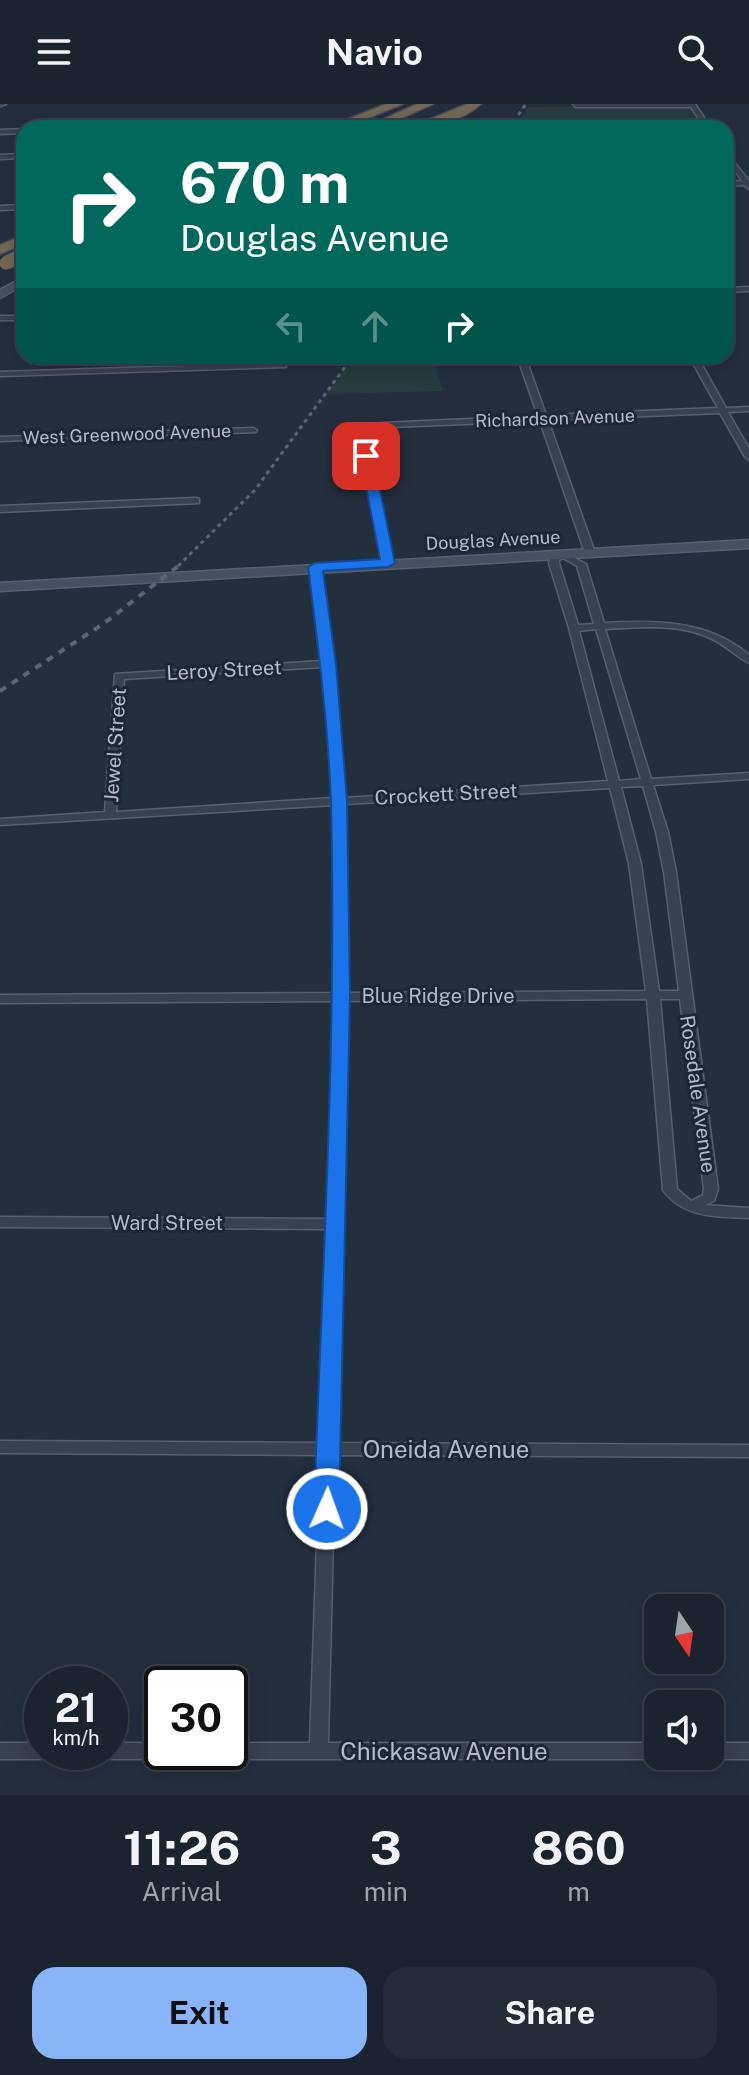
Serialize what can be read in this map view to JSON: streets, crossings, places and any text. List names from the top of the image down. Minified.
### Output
{"streets":{"main road":["Douglas Avenue"],"street":["Richardson Avenue","West Greenwood Avenue","Leroy Street","Jewel Street","Crockett Street","Blue Ridge Drive","Rosedale Avenue","Ward Street","Oneida Avenue","Chickasaw Avenue"]},"crossings":[["Richardson Avenue","Douglas Avenue"],["Douglas Avenue","Rosedale Avenue"],["Leroy Street","Jewel Street"],["Jewel Street","Crockett Street"],["Crockett Street","Rosedale Avenue"],["Blue Ridge Drive","Rosedale Avenue"]],"north":"bottom","page":{"header":"Navio","turn":["670 m","Douglas Avenue"],"speed":"21 km/h","limit":"30","eta":["11:26","Arrival","3","min","860","m"],"buttons":["Exit","Share"]}}
